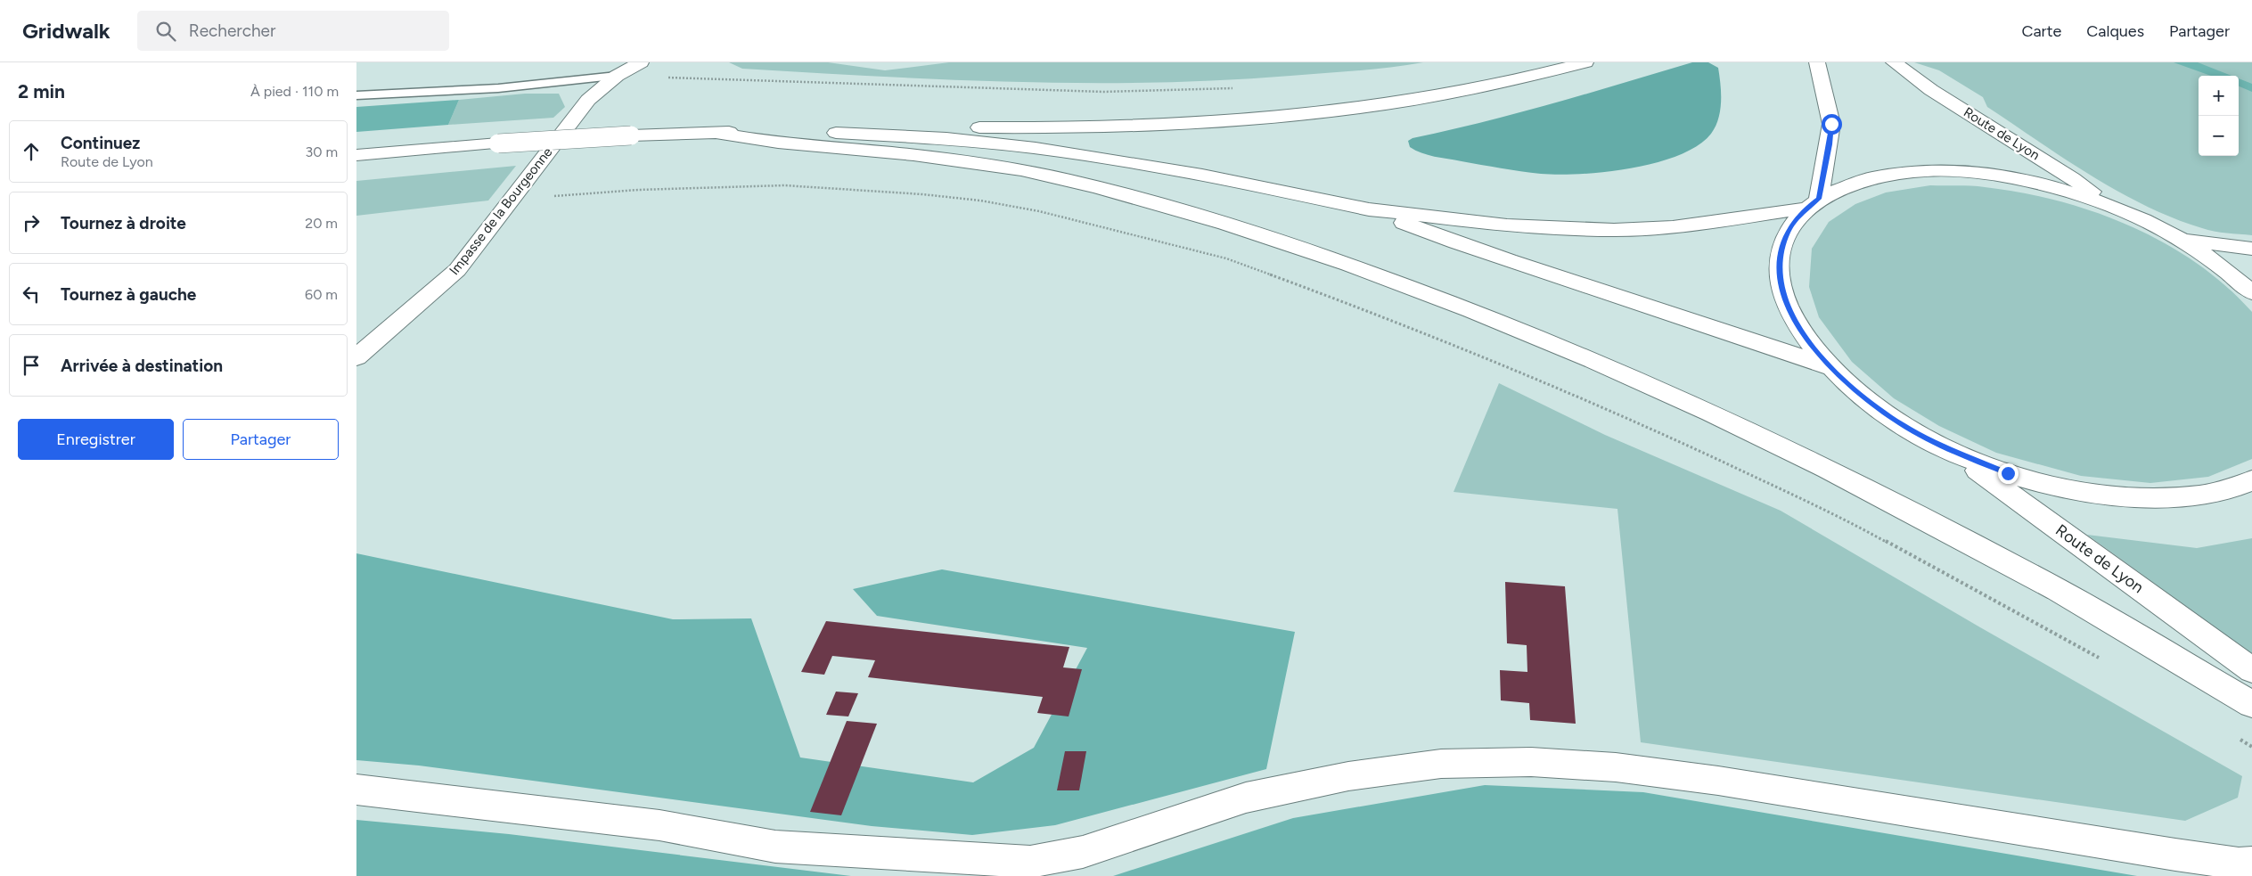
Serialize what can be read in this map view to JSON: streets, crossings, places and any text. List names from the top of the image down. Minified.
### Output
{"streets":{"main road":["Route de Lyon","Impasse de la Bourgeonne"]},"page":{"header":"Gridwalk","search":"Rechercher","nav":["Carte","Calques","Partager"],"heading":["2 min","À pied · 110 m"],"map_buttons":["+","−"],"list":[["Continuez","Route de Lyon","30 m"],["Tournez à droite","20 m"],["Tournez à gauche","60 m"],"Arrivée à destination"],"buttons":["Enregistrer","Partager"]}}
